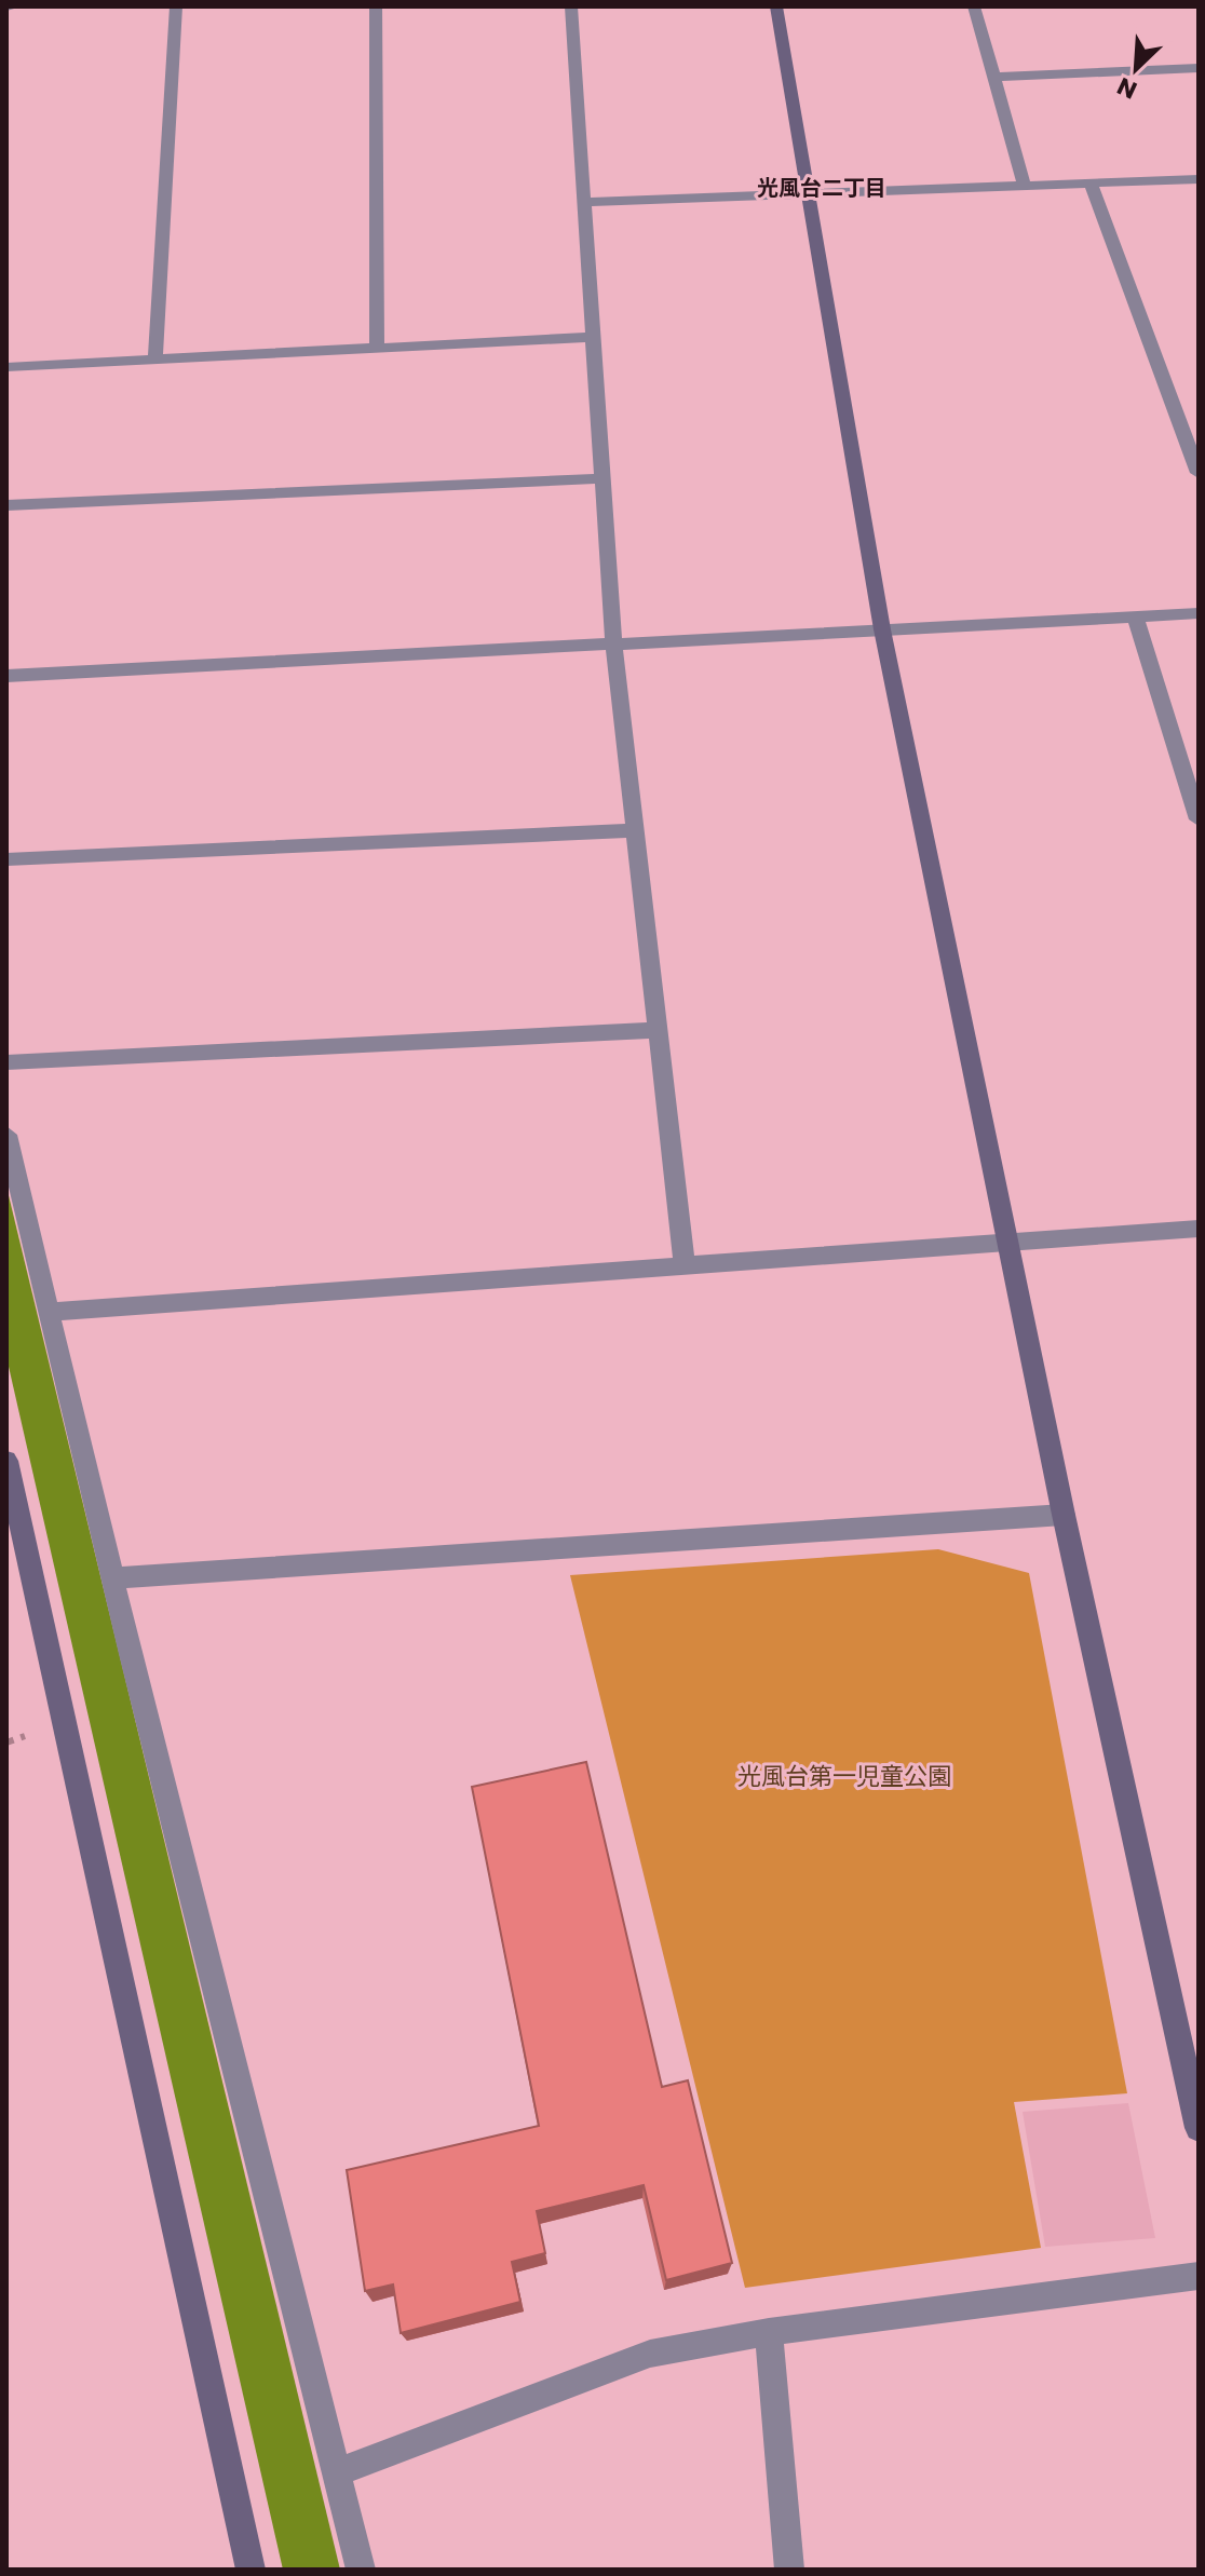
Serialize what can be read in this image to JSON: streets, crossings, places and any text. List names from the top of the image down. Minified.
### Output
{"districts":["光風台二丁目"],"parks":["光風台第一児童公園"],"north":"bottom left"}
